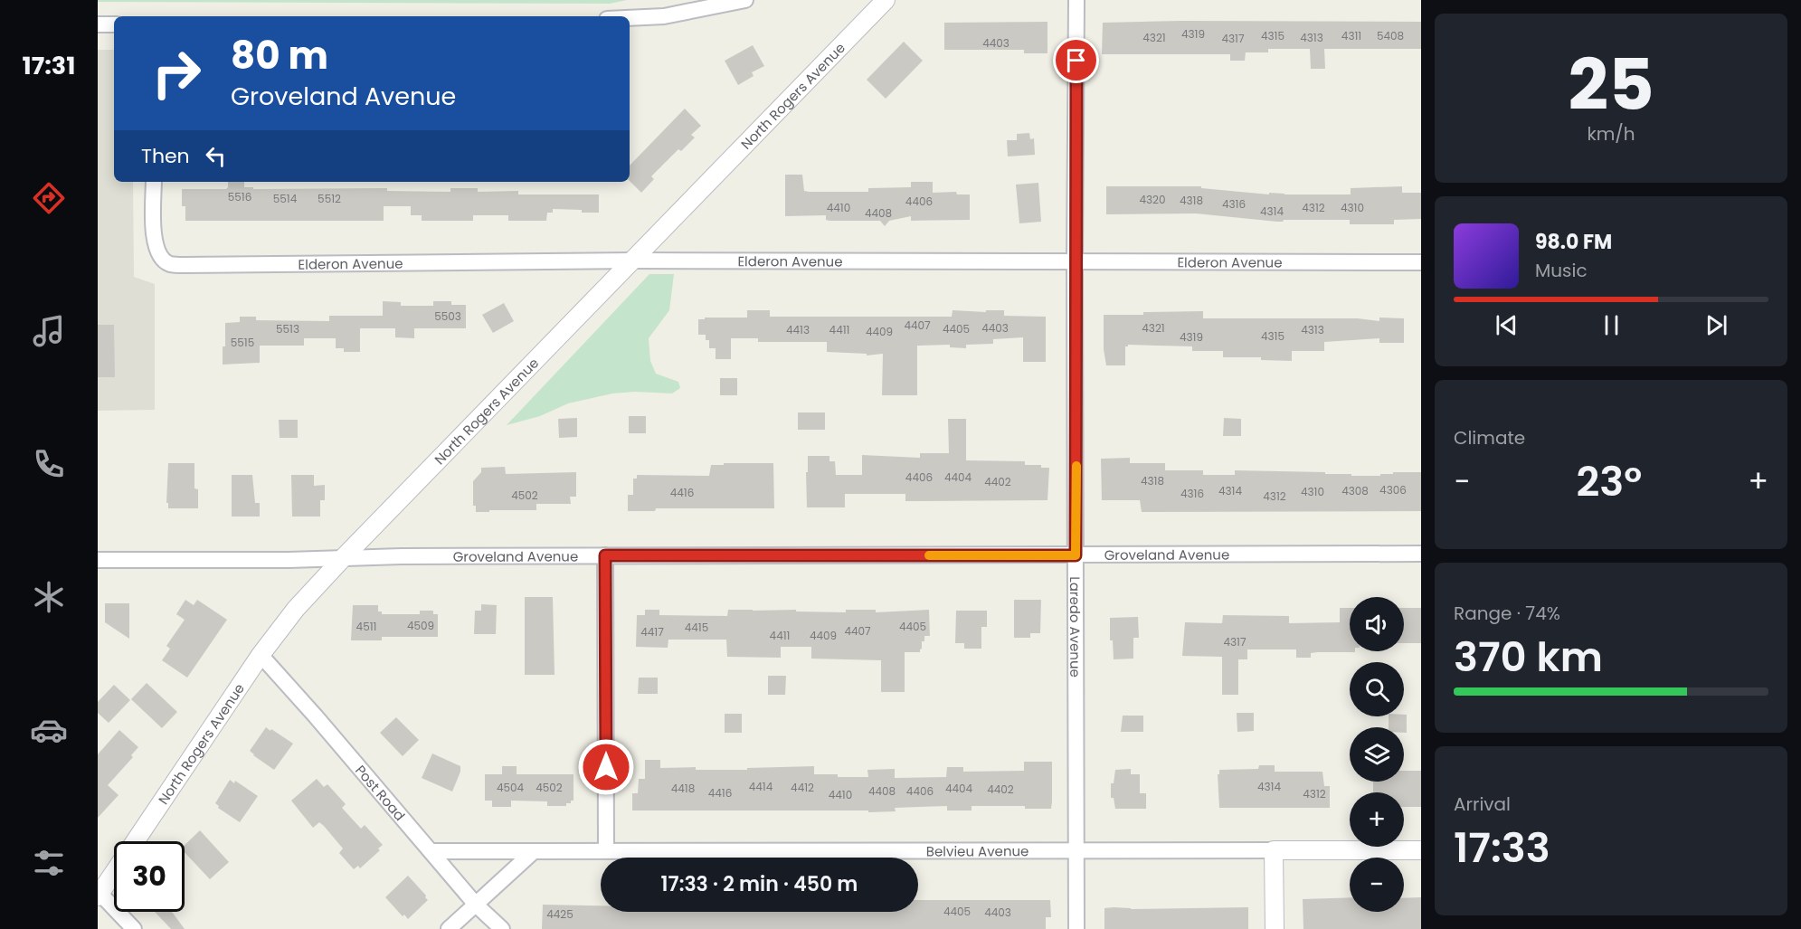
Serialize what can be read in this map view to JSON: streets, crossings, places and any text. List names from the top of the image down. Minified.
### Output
{"streets":{"street":["North Rogers Avenue","Elderon Avenue","Groveland Avenue","Laredo Avenue","Post Road","Belvieu Avenue"]},"crossings":[["North Rogers Avenue","Elderon Avenue"],["North Rogers Avenue","Groveland Avenue"],["North Rogers Avenue","Post Road"],["Elderon Avenue","Laredo Avenue"],["Groveland Avenue","Laredo Avenue"],["Laredo Avenue","Belvieu Avenue"],["Post Road","Belvieu Avenue"]],"house_numbers":["4319","4315","4311","5408","4321","4313","4317","4403","5516","5514","5512","4320","4318","4406","4316","4410","4312","4310","4314","4408","5503","4407","4403","4321","5513","4405","4413","4411","4313","4409","4315","4319","5515","4406","4404","4318","4402","4306","4314","4308","4310","4416","4316","4502","4312","4509","4511","4405","4415","4407","4417","4411","4409","4317","4414","4314","4504","4502","4412","4418","4404","4402","4408","4406","4416","4312","4410","4405","4403","4425"],"page":{"tabs":"17:31","tile":[["25","km/h"],"Climate",["Range · 74%","370 km"],["Arrival","17:33"]],"turn":["80 m","Groveland Avenue"],"then":"Then","song":["98.0 FM","Music"],"heat":["−","23°","+"],"map_buttons":["+","−"],"limit":"30","trip":"17:33 · 2 min · 450 m"}}
